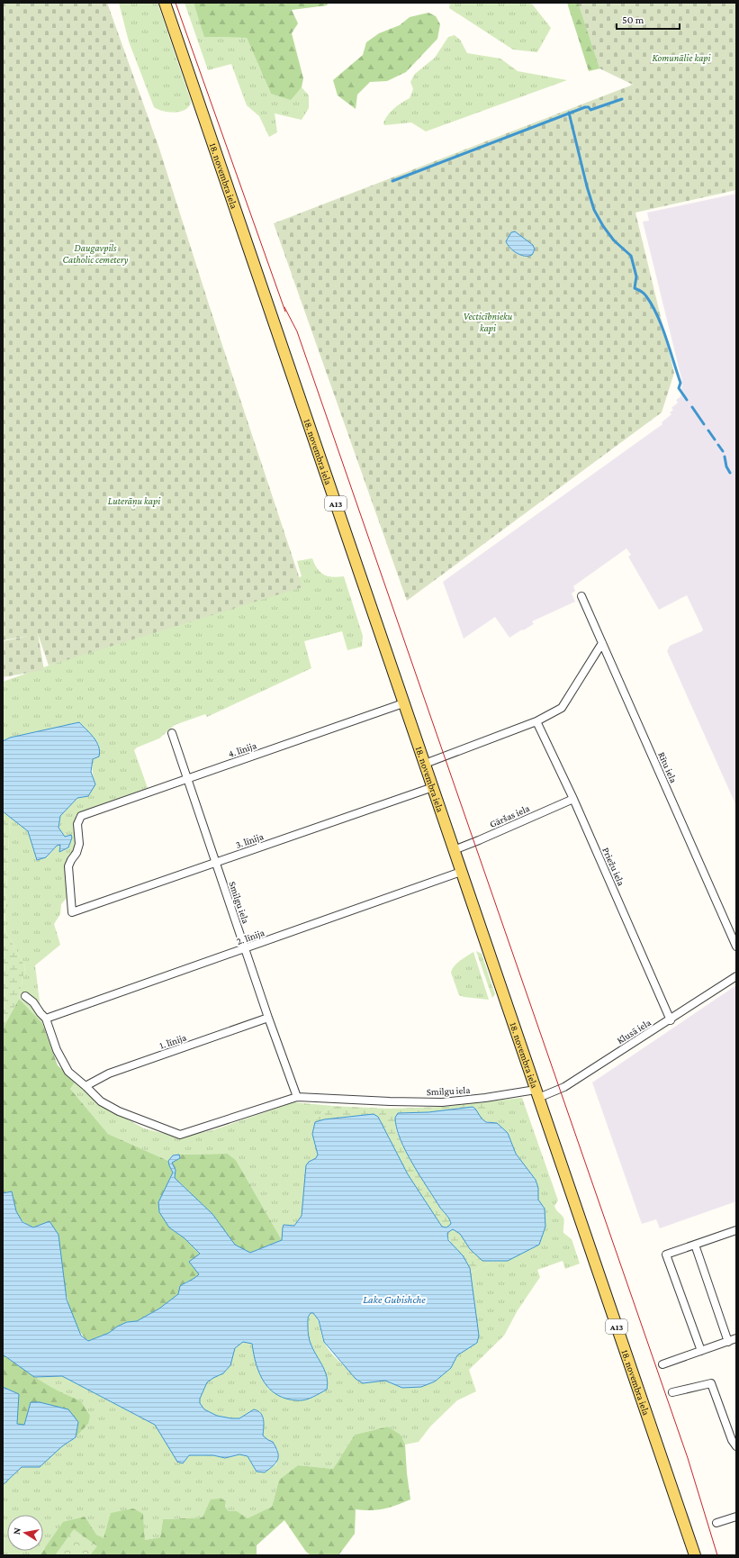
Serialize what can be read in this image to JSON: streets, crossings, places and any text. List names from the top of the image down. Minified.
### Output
{"streets":{"main road":["18. novembra iela","A13"],"street":["4. līnija","Rītu iela","Gāršas iela","3. līnija","Priežu iela","Smilgu iela","2. līnija","Klusā iela","1. līnija"]},"crossings":[["18. novembra iela","4. līnija"],["18. novembra iela","Gāršas iela"],["18. novembra iela","3. līnija"],["18. novembra iela","Smilgu iela"],["18. novembra iela","2. līnija"],["18. novembra iela","Klusā iela"],["4. līnija","3. līnija"],["4. līnija","Smilgu iela"],["Gāršas iela","Priežu iela"],["3. līnija","Smilgu iela"],["Priežu iela","Klusā iela"],["Smilgu iela","2. līnija"],["Smilgu iela","Klusā iela"],["Smilgu iela","1. līnija"]],"water":["Lake Gubishche"],"parks":["Komunālie kapi","Daugavpils Catholic cemetery","Vecticībnieku kapi","Luterāņu kapi"],"scale_bar":"50 m","north":"left"}
